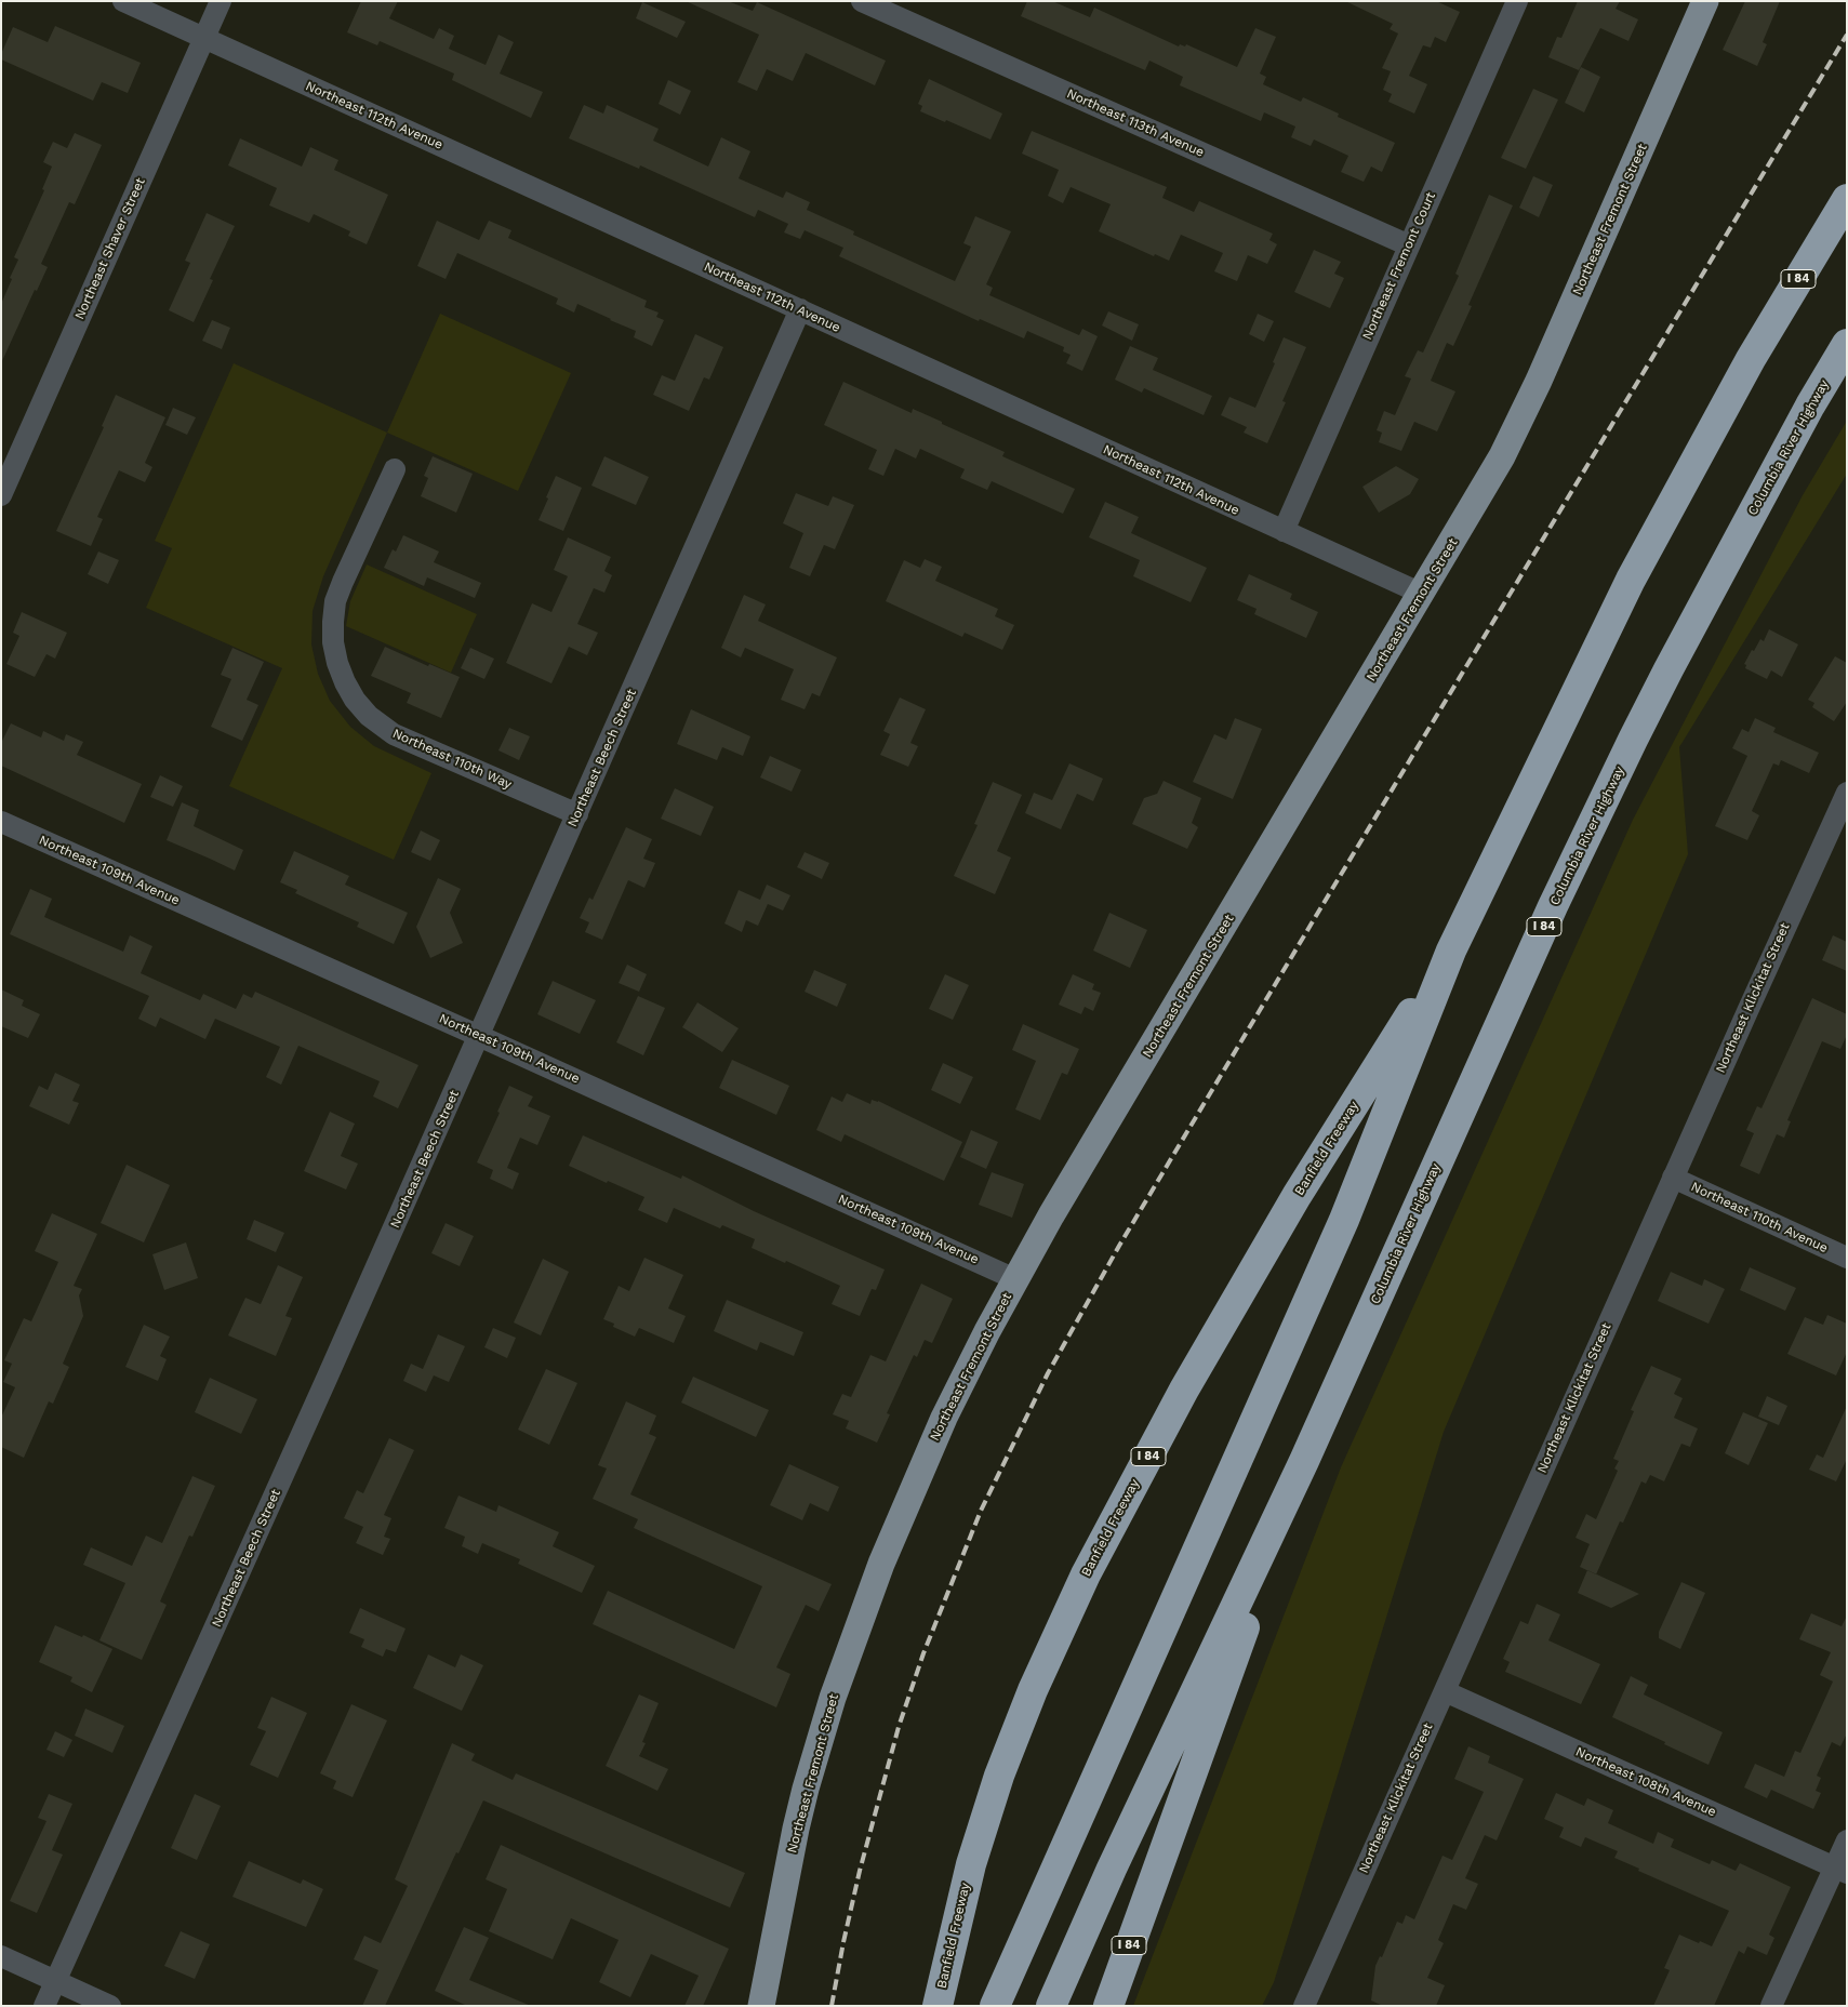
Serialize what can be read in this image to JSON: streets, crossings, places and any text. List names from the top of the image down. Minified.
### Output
{"streets":{"highway":["I 84","Columbia River Highway","Banfield Freeway"],"main road":["Northeast Fremont Street"],"street":["Northeast 112th Avenue","Northeast 113th Avenue","Northeast Shaver Street","Northeast Fremont Court","Northeast Beech Street","Northeast 110th Way","Northeast 109th Avenue","Northeast Klickitat Street","Northeast 110th Avenue","Northeast 108th Avenue"]},"crossings":[["Northeast 112th Avenue","Northeast Fremont Street"],["Northeast 112th Avenue","Northeast Shaver Street"],["Northeast 112th Avenue","Northeast Fremont Court"],["Northeast 112th Avenue","Northeast Beech Street"],["Northeast 113th Avenue","Northeast Fremont Court"],["Northeast Fremont Street","Northeast 109th Avenue"],["I 84","Columbia River Highway"],["I 84","Banfield Freeway"],["Northeast Beech Street","Northeast 110th Way"],["Northeast Beech Street","Northeast 109th Avenue"],["Northeast Klickitat Street","Northeast 110th Avenue"],["Northeast Klickitat Street","Northeast 108th Avenue"]]}
